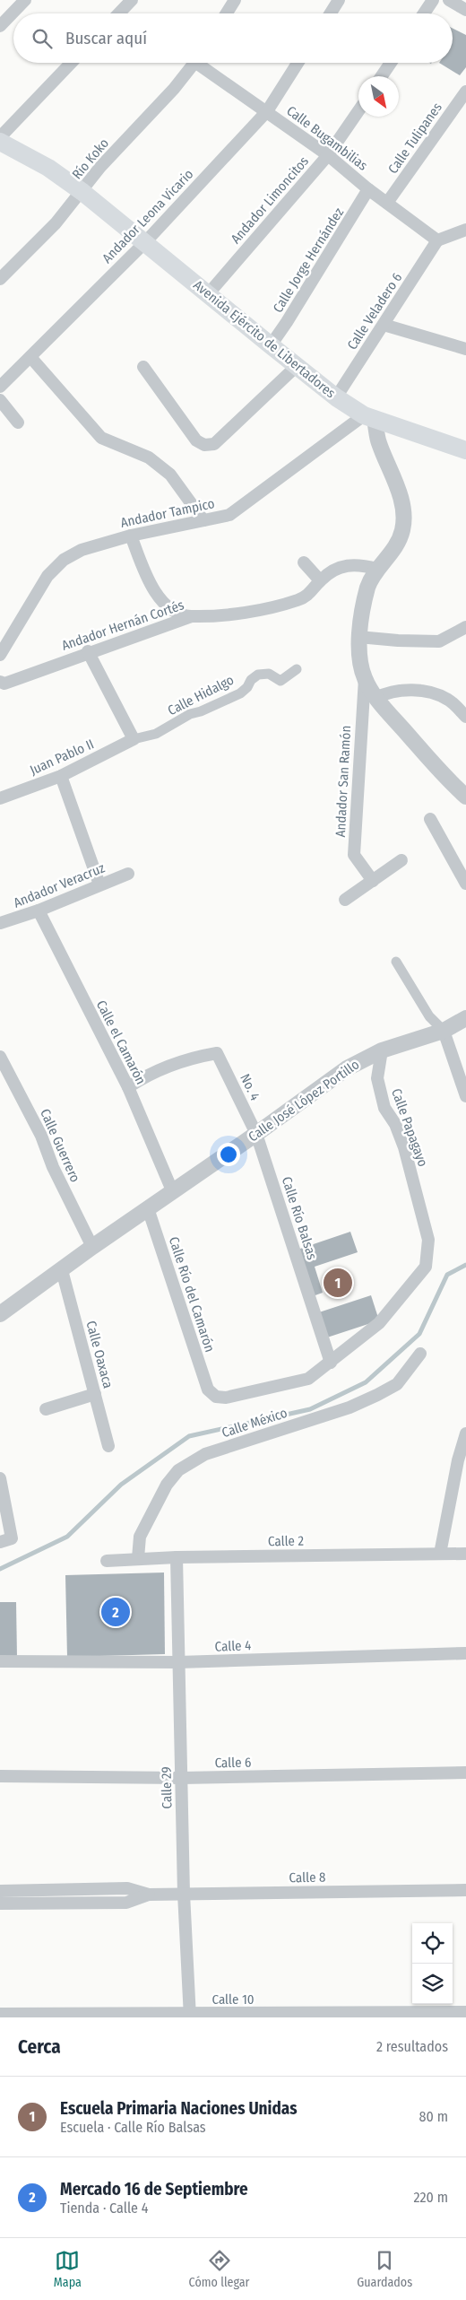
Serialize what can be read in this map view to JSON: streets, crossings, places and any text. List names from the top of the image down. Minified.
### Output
{"streets":{"main road":["Avenida Ejército de Libertadores"],"street":["Calle Bugambilias","Calle Tulipanes","Río Koko","Andador Limoncitos","Andador Leona Vicario","Calle Jorge Hernández","Calle Veladero 6","Andador Tampico","Andador Hernán Cortés","Calle Hidalgo","Juan Pablo II","Andador San Ramón","Andador Veracruz","Calle el Camarón","No. 4","Calle José López Portillo","Calle Papagayo","Calle Guerrero","Calle Río Balsas","Calle Río del Camarón","Calle Oaxaca","Calle México","Calle 2","Calle 4","Calle 6","Calle 29","Calle 8","Calle 10"]},"crossings":[["Calle Bugambilias","Calle Tulipanes"],["Calle Bugambilias","Andador Limoncitos"],["Calle Bugambilias","Andador Leona Vicario"],["Calle Bugambilias","Calle Jorge Hernández"],["Calle Bugambilias","Calle Veladero 6"],["Río Koko","Avenida Ejército de Libertadores"],["Andador Limoncitos","Avenida Ejército de Libertadores"],["Andador Leona Vicario","Avenida Ejército de Libertadores"],["Calle Jorge Hernández","Avenida Ejército de Libertadores"],["Calle Veladero 6","Avenida Ejército de Libertadores"],["Avenida Ejército de Libertadores","Andador Tampico"],["Calle Hidalgo","Juan Pablo II"],["Andador Veracruz","Calle el Camarón"],["Calle el Camarón","No. 4"],["Calle el Camarón","Calle José López Portillo"],["No. 4","Calle José López Portillo"],["No. 4","Calle Río Balsas"],["Calle José López Portillo","Calle Papagayo"],["Calle José López Portillo","Calle Guerrero"],["Calle José López Portillo","Calle Río Balsas"],["Calle José López Portillo","Calle Río del Camarón"],["Calle José López Portillo","Calle Oaxaca"],["Calle Papagayo","Calle Río Balsas"],["Calle Papagayo","Calle Río del Camarón"],["Calle Río Balsas","Calle Río del Camarón"],["Calle México","Calle 2"],["Calle 2","Calle 29"],["Calle 4","Calle 29"],["Calle 6","Calle 29"],["Calle 29","Calle 8"],["Calle 29","Calle 10"]],"north":"bottom right","page":{"search":"Buscar aquí","pins":["1","2"],"heading":["Cerca","2 resultados"],"list":[{"mark":"1","name":"Escuela Primaria Naciones Unidas","note":"Escuela · Calle Río Balsas","value":"80 m"},{"mark":"2","name":"Mercado 16 de Septiembre","note":"Tienda · Calle 4","value":"220 m"}],"nav":["Mapa","Cómo llegar","Guardados"]}}
